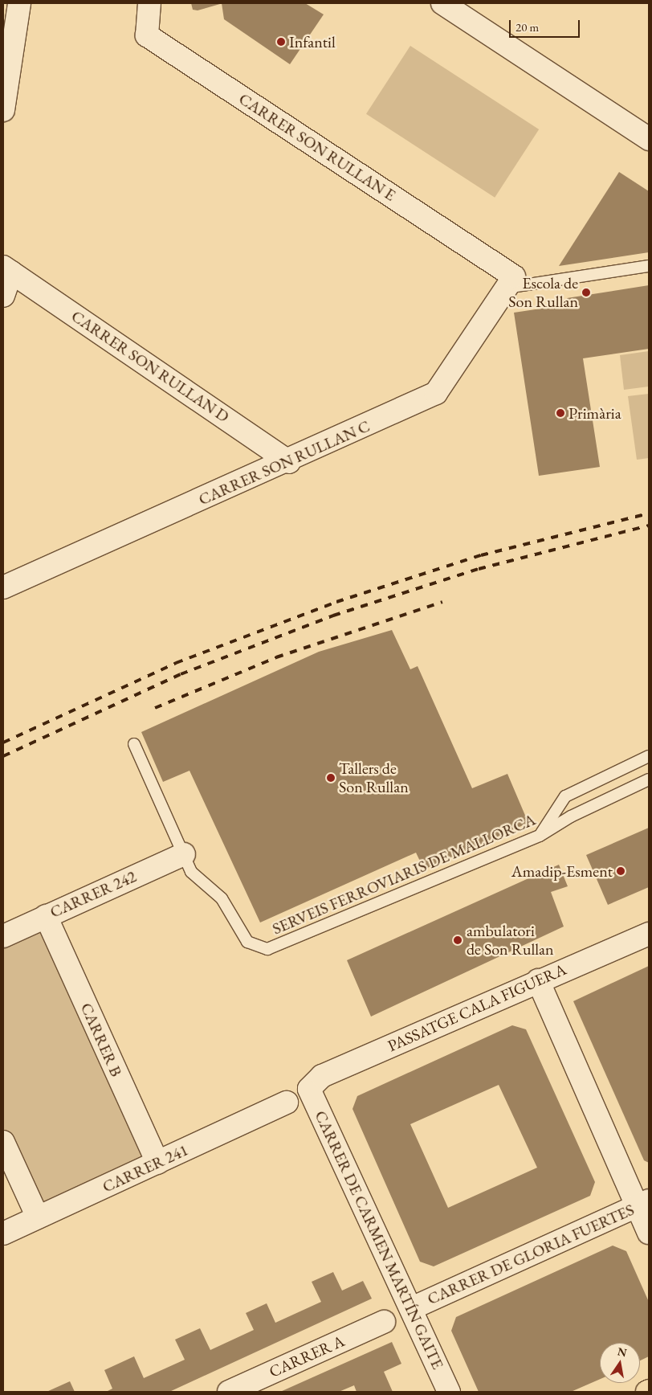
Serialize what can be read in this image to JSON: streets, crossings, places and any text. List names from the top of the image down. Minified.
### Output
{"streets":{"street":["CARRER SON RULLAN E","CARRER SON RULLAN D","CARRER SON RULLAN C","CARRER 242","PASSATGE CALA FIGUERA","CARRER B","CARRER 241","CARRER DE CARMEN MARTÍN GAITE","CARRER DE GLORIA FUERTES","CARRER A"],"lane":["SERVEIS FERROVIARIS DE MALLORCA"]},"crossings":[["CARRER SON RULLAN E","CARRER SON RULLAN C"],["CARRER SON RULLAN D","CARRER SON RULLAN C"],["SERVEIS FERROVIARIS DE MALLORCA","CARRER 242"],["CARRER 242","CARRER B"],["PASSATGE CALA FIGUERA","CARRER DE CARMEN MARTÍN GAITE"],["CARRER B","CARRER 241"],["CARRER DE CARMEN MARTÍN GAITE","CARRER DE GLORIA FUERTES"]],"places":["Infantil","Escola de Son Rullan","Primària","Tallers de Son Rullan","Amadip-Esment","ambulatori de Son Rullan"],"scale_bar":"20 m","north":"top"}
